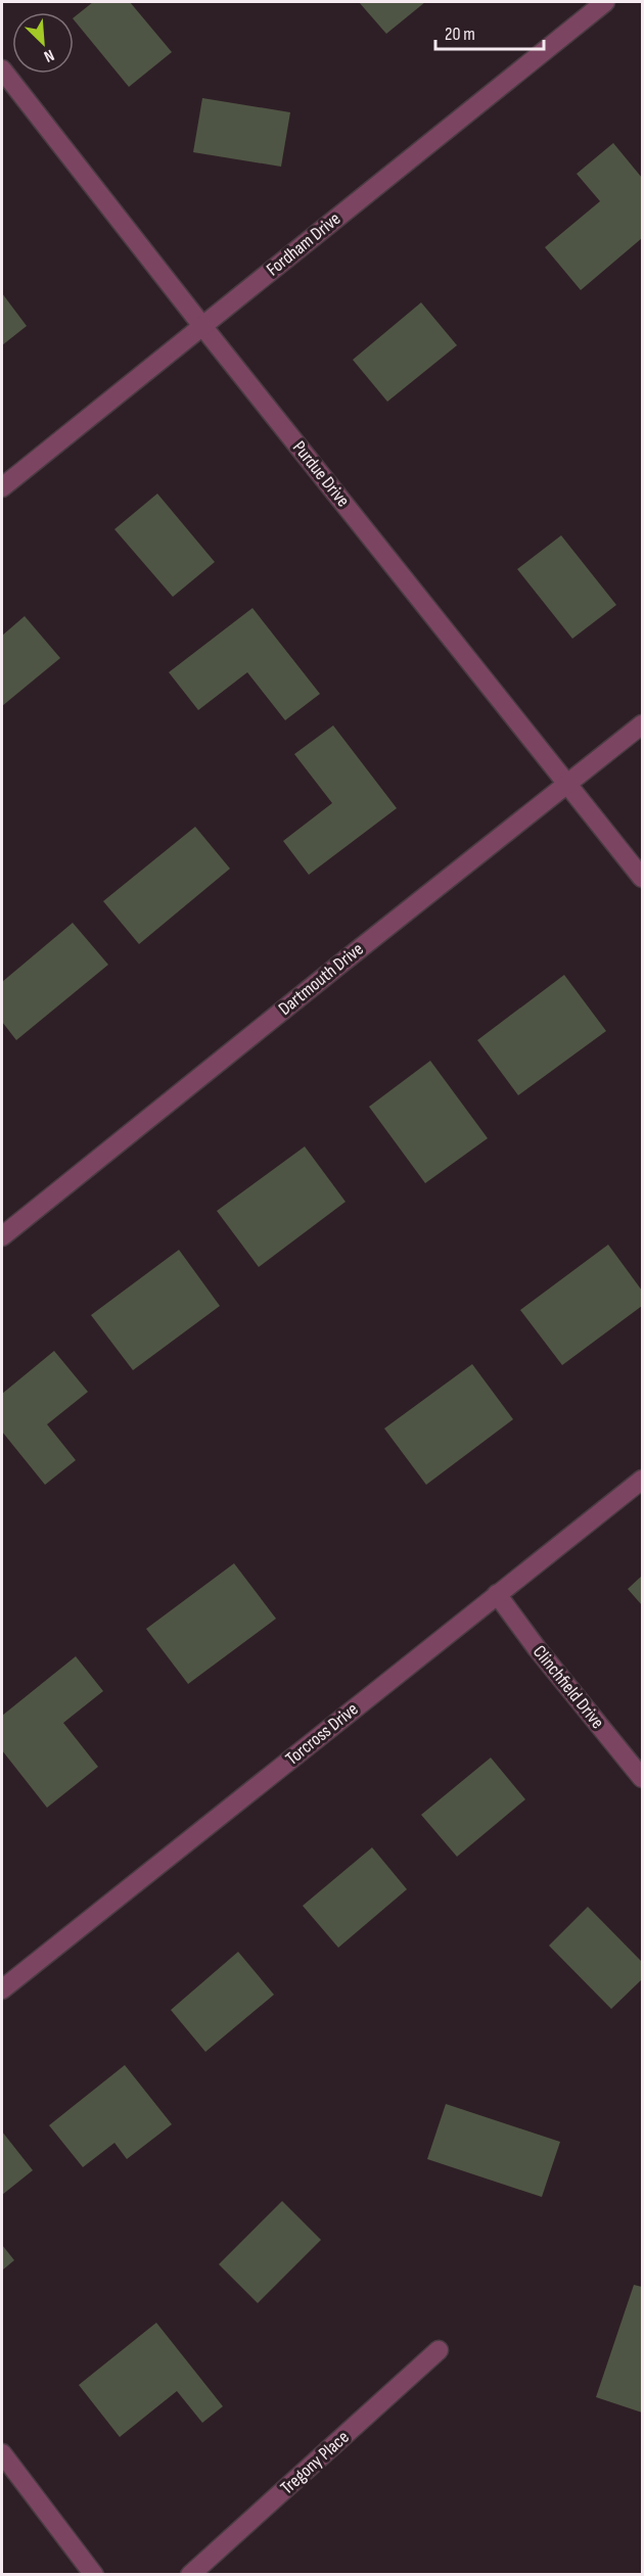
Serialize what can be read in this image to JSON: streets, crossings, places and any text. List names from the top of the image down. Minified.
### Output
{"streets":{"street":["Fordham Drive","Purdue Drive","Dartmouth Drive","Clinchfield Drive","Torcross Drive","Tregony Place"]},"crossings":[["Fordham Drive","Purdue Drive"],["Purdue Drive","Dartmouth Drive"],["Clinchfield Drive","Torcross Drive"]],"scale_bar":"20 m","north":"bottom right"}
